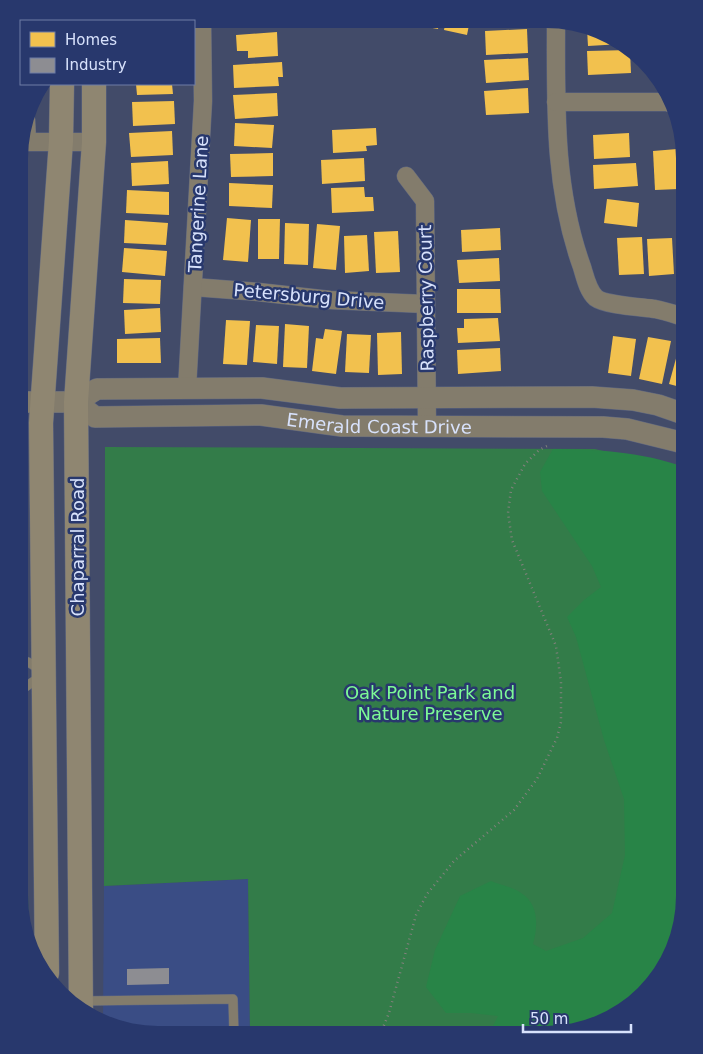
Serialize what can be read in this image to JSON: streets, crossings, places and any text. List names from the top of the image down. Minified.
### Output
{"streets":{"main road":["Chaparral Road"],"street":["Tangerine Lane","Petersburg Drive","Raspberry Court","Emerald Coast Drive"]},"crossings":[["Tangerine Lane","Petersburg Drive"],["Tangerine Lane","Emerald Coast Drive"],["Petersburg Drive","Raspberry Court"],["Raspberry Court","Emerald Coast Drive"],["Emerald Coast Drive","Chaparral Road"]],"parks":["Oak Point Park and Nature Preserve"],"legend":["Homes","Industry"],"scale_bar":"50 m"}
